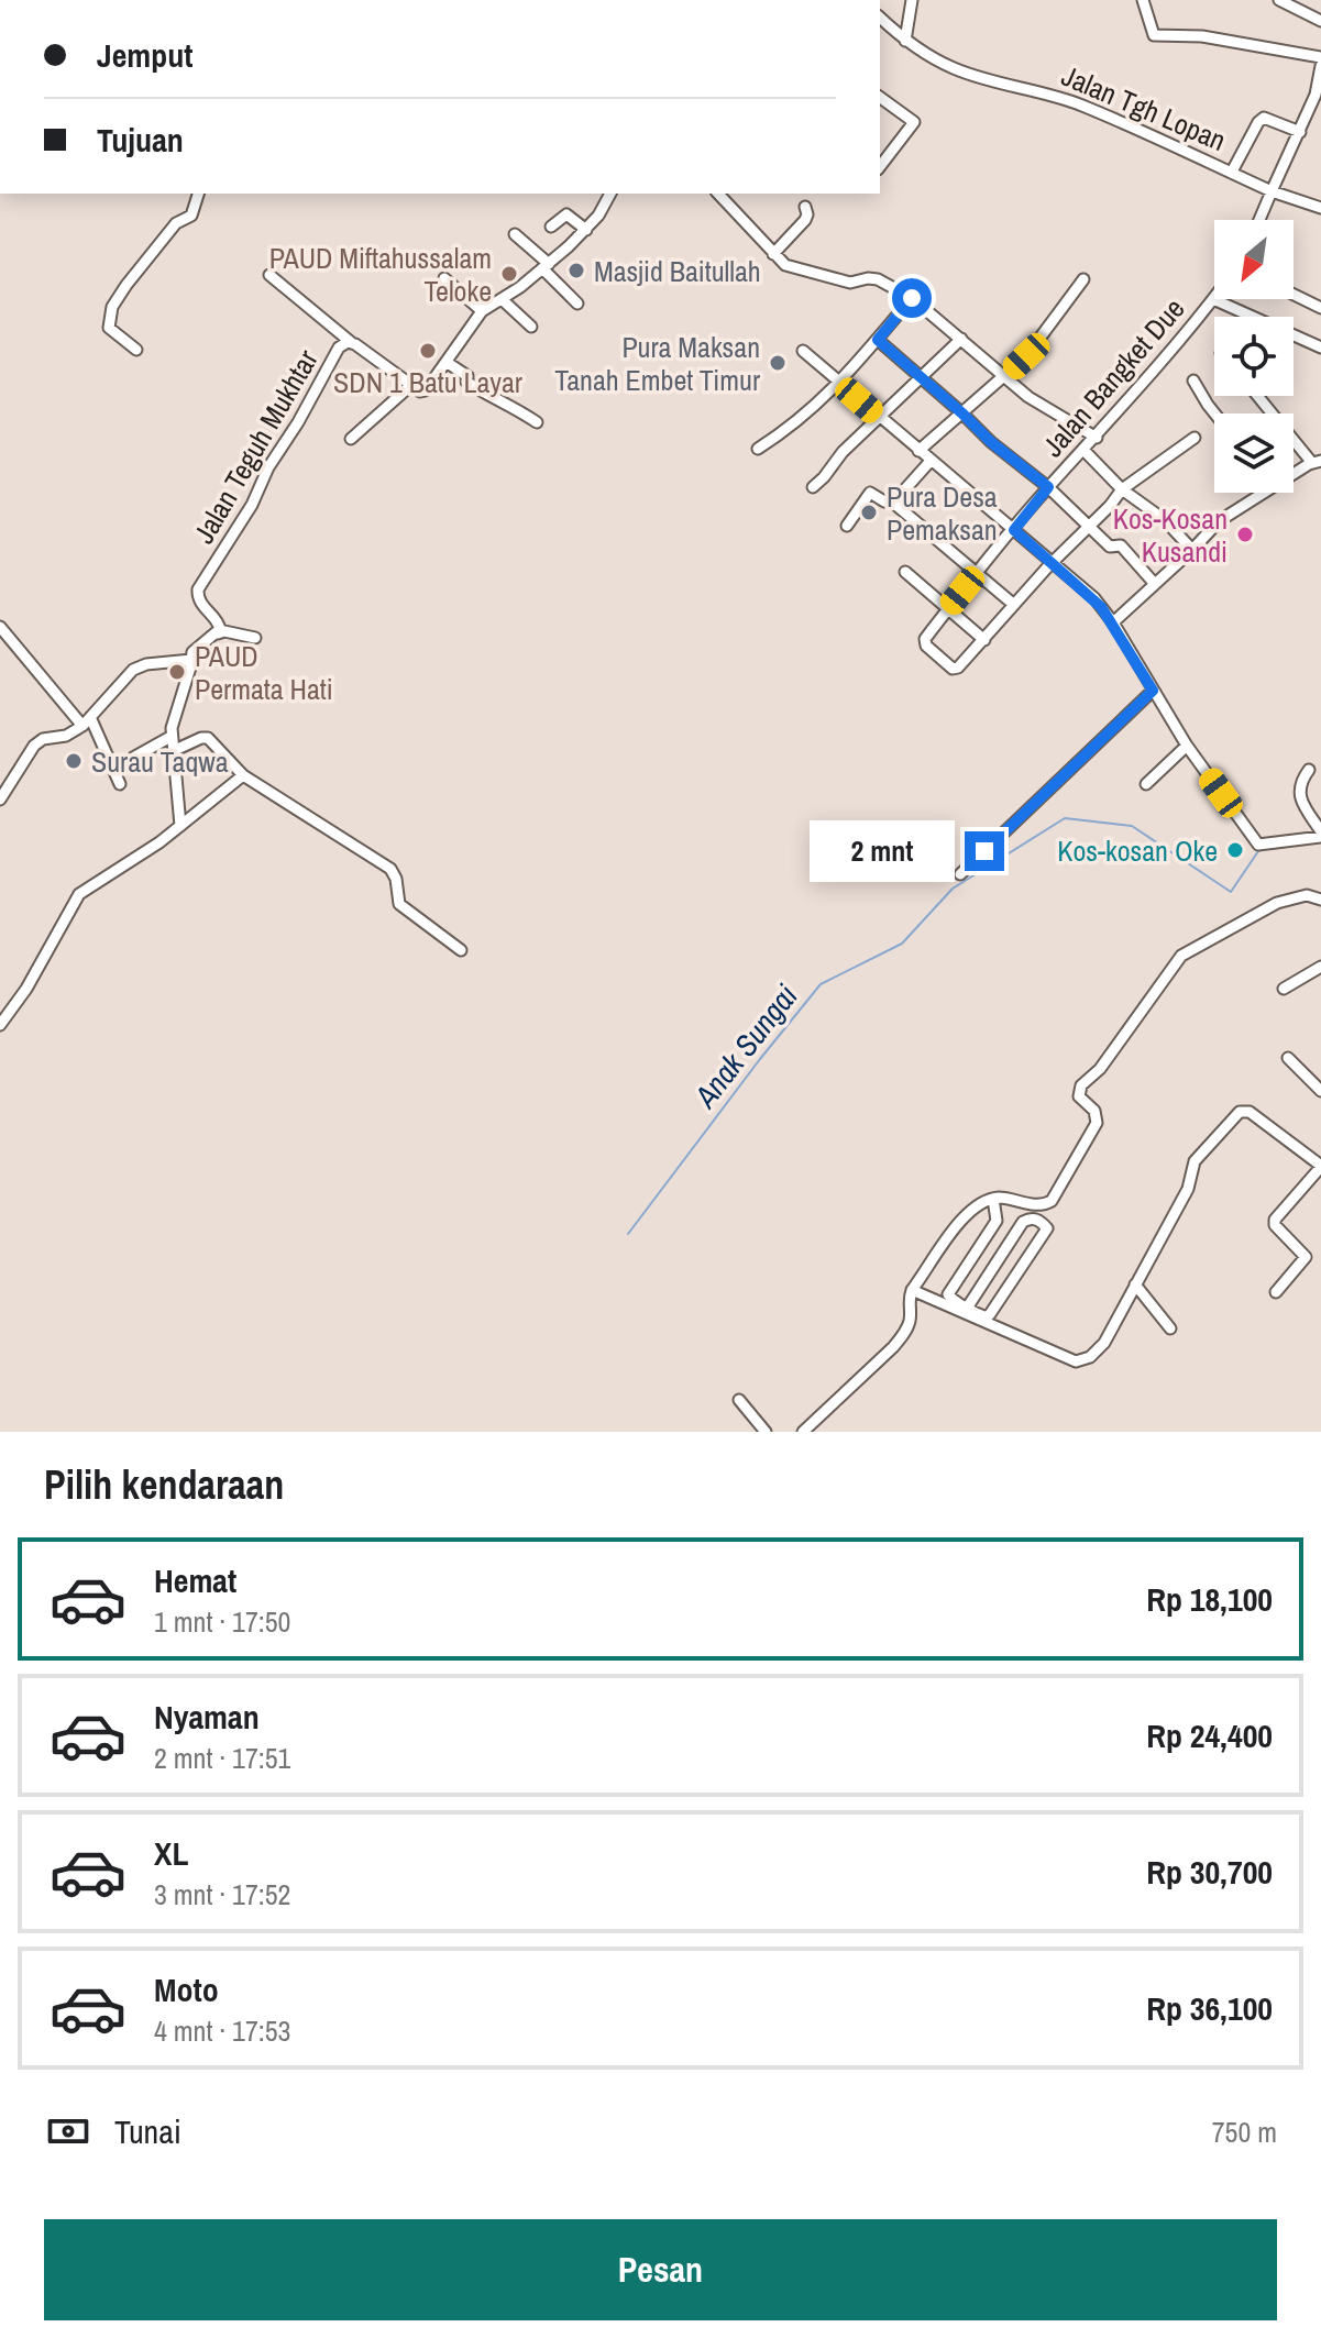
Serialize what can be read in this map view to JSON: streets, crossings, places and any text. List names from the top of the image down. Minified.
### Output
{"streets":{"street":["Jalan Tgh Lopan","Jalan Bangket Due","Jalan Teguh Mukhtar"]},"water":["Anak Sungai"],"places":["Masjid Baitullah","PAUD Miftahussalam Teloke","SDN 1 Batu Layar","Pura Maksan Tanah Embet Timur","Pura Desa Pemaksan","Kos-Kosan Kusandi","PAUD Permata Hati","Surau Taqwa","Kos-kosan Oke"],"north":"bottom left","page":{"banner":["Jemput","Tujuan"],"bubble":"2 mnt","heading":"Pilih kendaraan","list":[{"name":"Hemat","note":"1 mnt · 17:50","value":"Rp 18,100"},{"name":"Nyaman","note":"2 mnt · 17:51","value":"Rp 24,400"},{"name":"XL","note":"3 mnt · 17:52","value":"Rp 30,700"},{"name":"Moto","note":"4 mnt · 17:53","value":"Rp 36,100"}],"pay":["Tunai","750 m"],"buttons":"Pesan"}}
